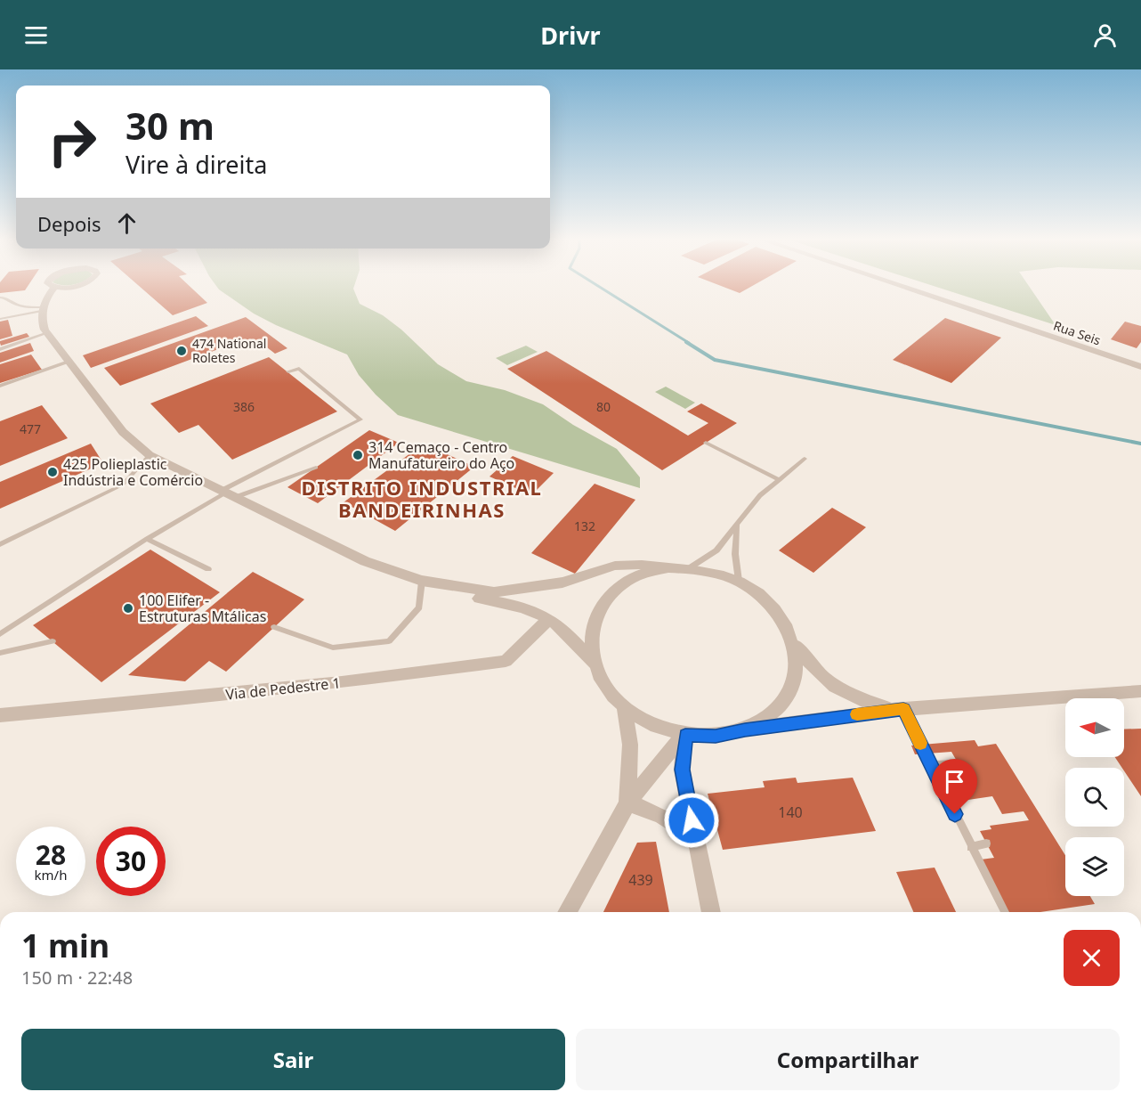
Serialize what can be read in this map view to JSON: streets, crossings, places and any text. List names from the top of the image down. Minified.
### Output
{"streets":{"street":["Rua Seis","Via de Pedestre 1"]},"districts":["DISTRITO INDUSTRIAL BANDEIRINHAS"],"places":["474 National Roletes","314 Cemaço - Centro Manufatureiro do Aço","425 Polieplastic Indústria e Comércio","100 Elifer - Estruturas Mtálicas"],"house_numbers":["386","80","477","132","140","439"],"north":"left","page":{"header":"Drivr","turn":["30 m","Vire à direita"],"then":"Depois","speed":"28 km/h","limit":"30","heading":["1 min","150 m · 22:48"],"buttons":["Sair","Compartilhar"]}}
